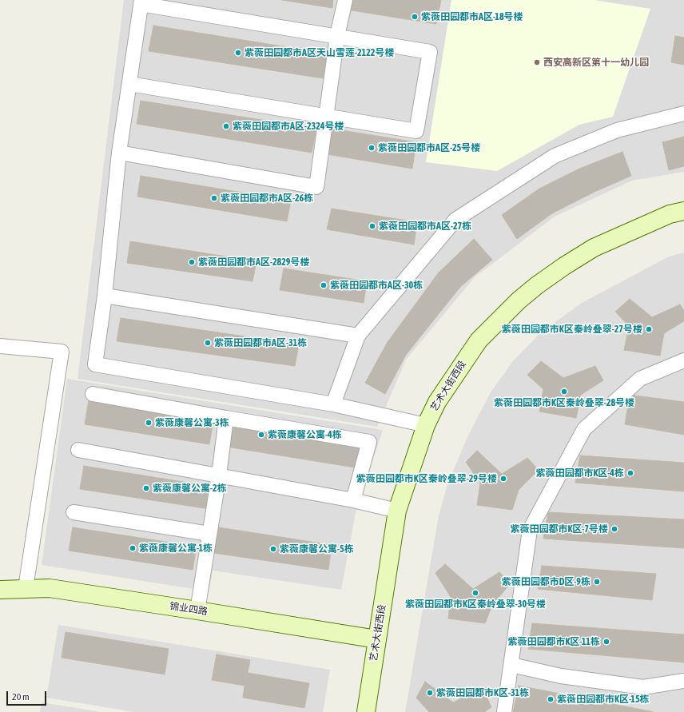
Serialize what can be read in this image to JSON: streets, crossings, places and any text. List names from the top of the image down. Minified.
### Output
{"streets":{"street":["艺术大街西段","锦业四路"]},"crossings":[["艺术大街西段","锦业四路"]],"places":["紫薇田园都市A区-18号楼","紫薇田园都市A区天山雪莲-2122号楼","西安高新区第十一幼儿园","紫薇田园都市A区-2324号楼","紫薇田园都市A区-25号楼","紫薇田园都市A区-26栋","紫薇田园都市A区-27栋","紫薇田园都市A区-2829号楼","紫薇田园都市A区-30栋","紫薇田园都市K区秦岭叠翠-27号楼","紫薇田园都市A区-31栋","紫薇田园都市K区秦岭叠翠-28号楼","紫薇康馨公寓-3栋","紫薇康馨公寓-4栋","紫薇田园都市K区-4栋","紫薇田园都市K区秦岭叠翠-29号楼","紫薇康馨公寓-2栋","紫薇田园都市K区-7号楼","紫薇康馨公寓-1栋","紫薇康馨公寓-5栋","紫薇田园都市D区-9栋","紫薇田园都市K区秦岭叠翠-30号楼","紫薇田园都市K区-11栋","紫薇田园都市K区-31栋","紫薇田园都市K区-15栋"],"scale_bar":"20 m"}
